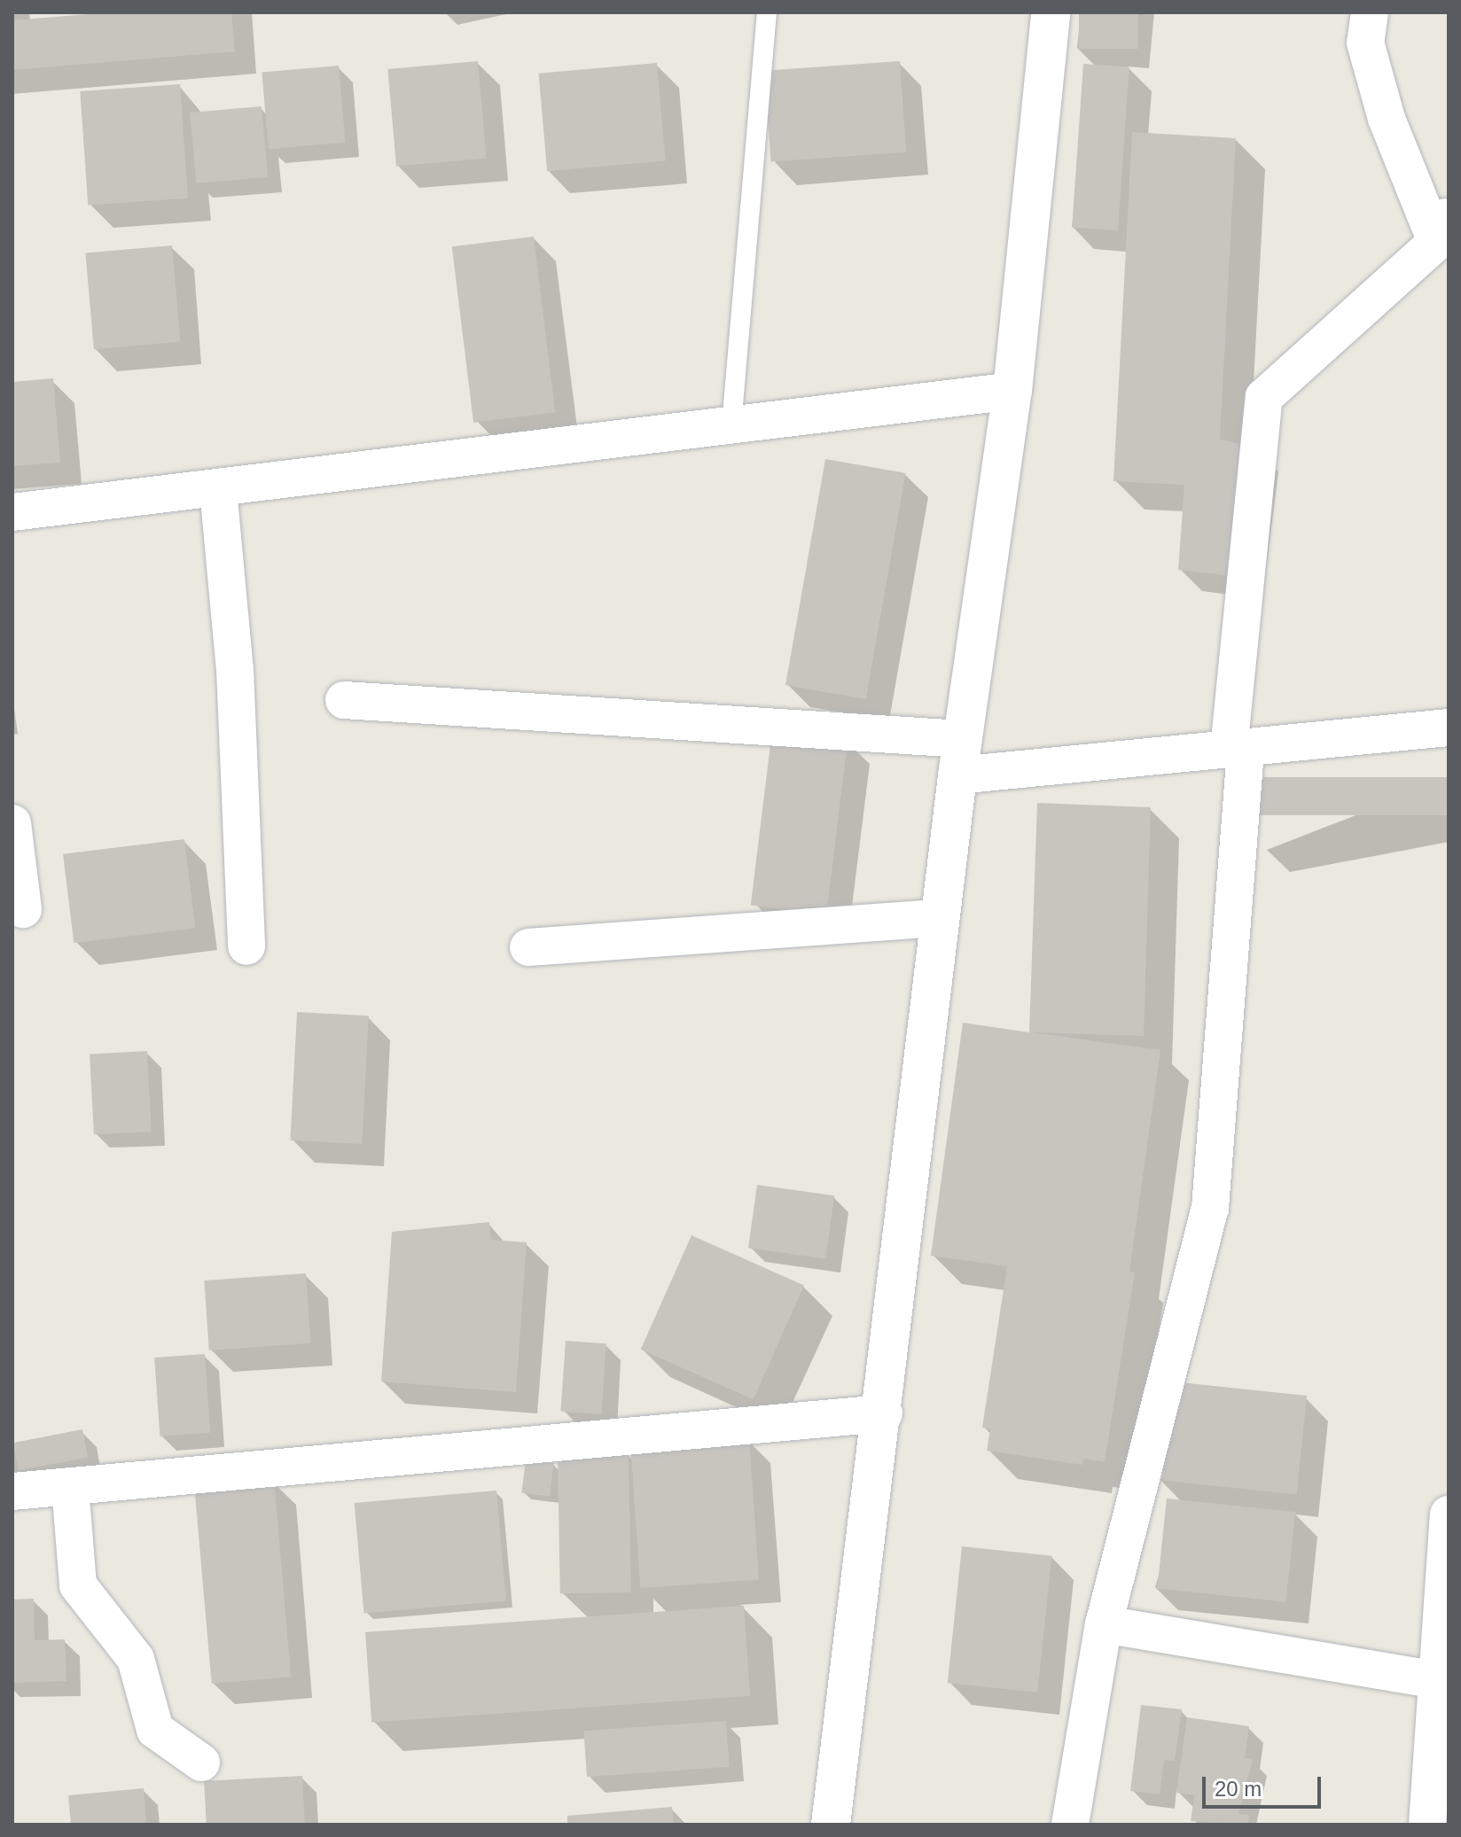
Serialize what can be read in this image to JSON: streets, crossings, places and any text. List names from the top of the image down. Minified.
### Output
{"scale_bar":"20 m"}
